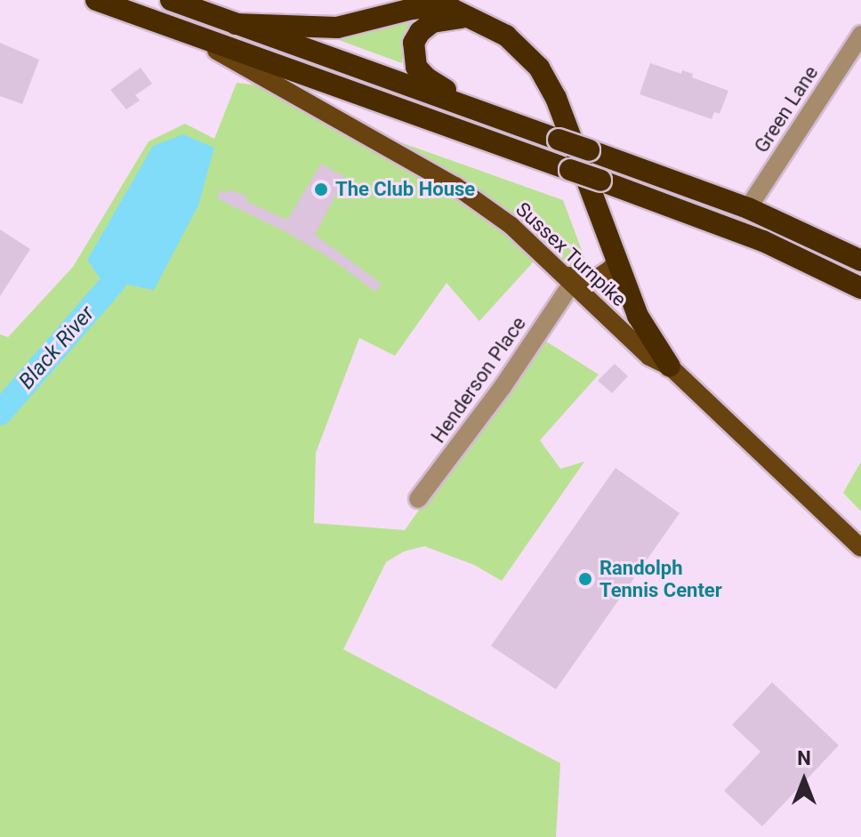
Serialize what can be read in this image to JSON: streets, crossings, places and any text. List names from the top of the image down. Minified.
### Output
{"streets":{"main road":["Sussex Turnpike"],"street":["Green Lane","Henderson Place"]},"crossings":[["Sussex Turnpike","Henderson Place"]],"water":["Black River"],"places":["The Club House","Randolph Tennis Center"],"north":"top"}
